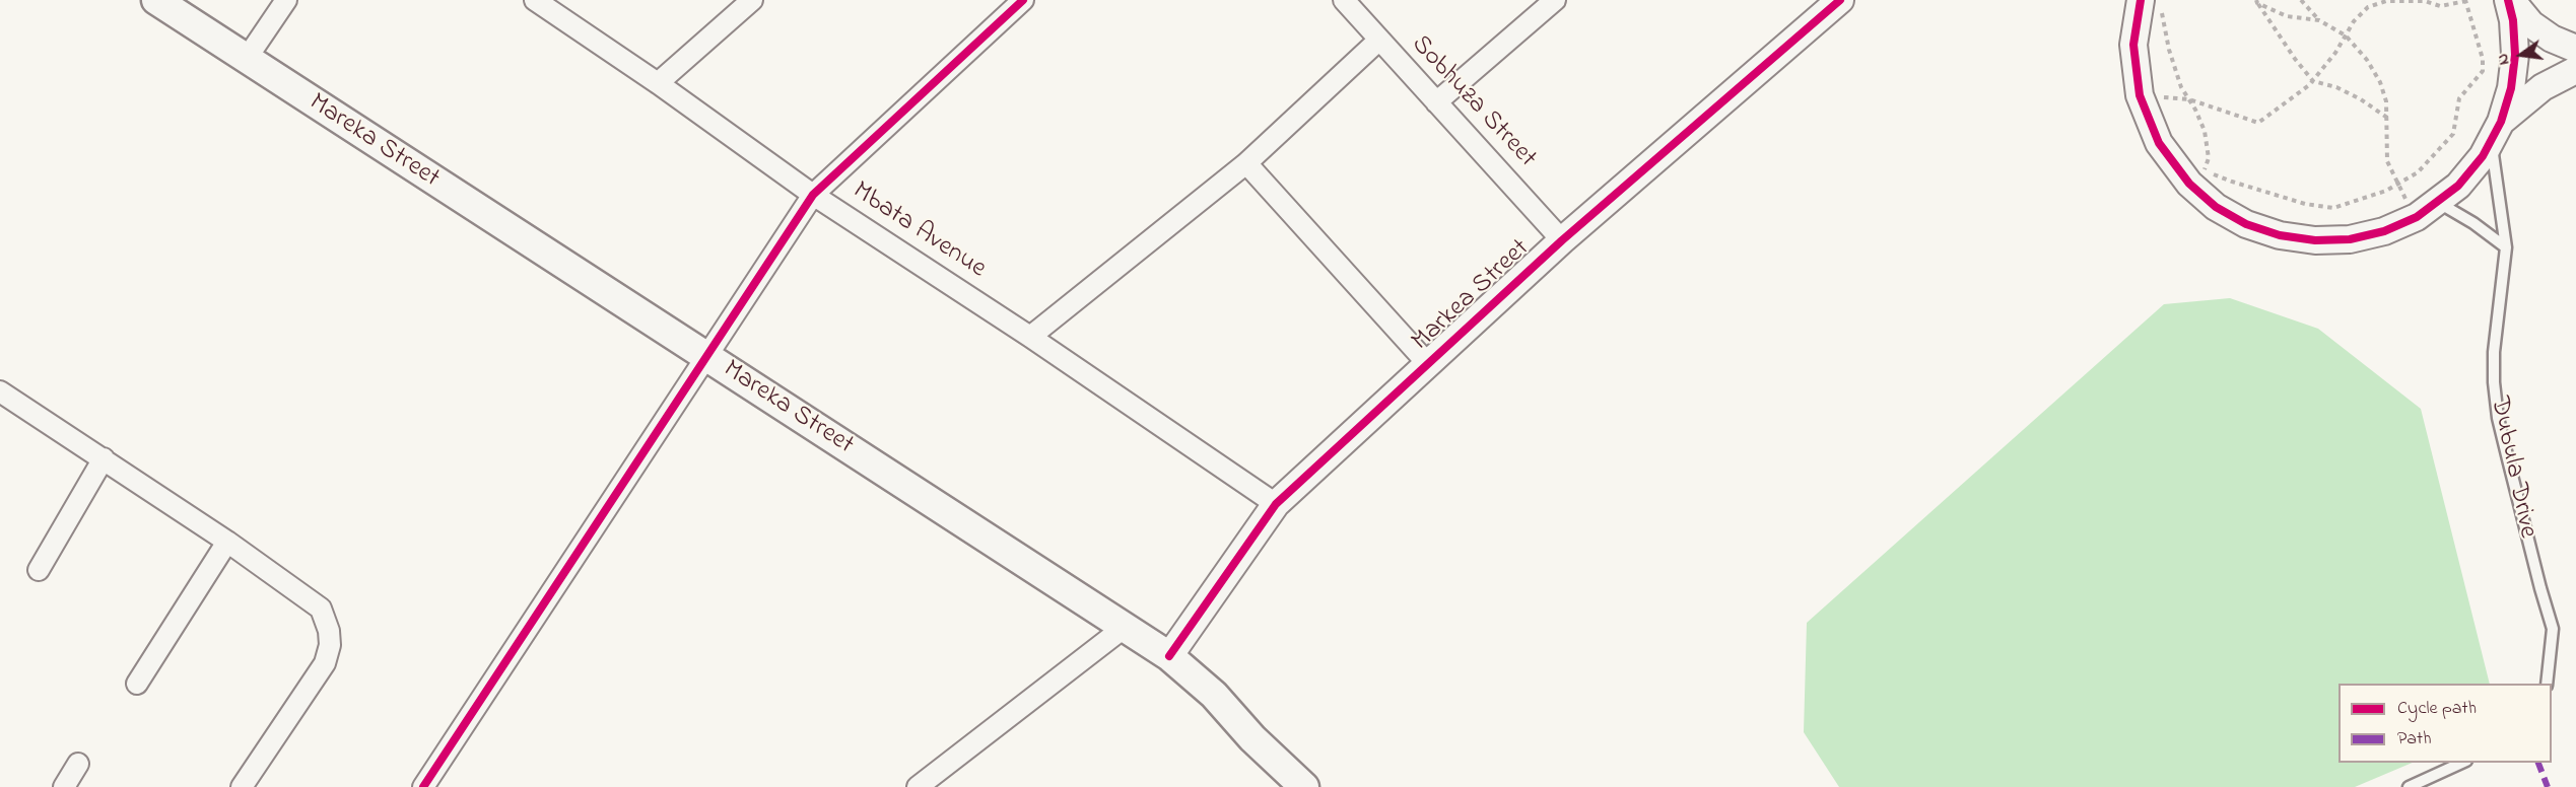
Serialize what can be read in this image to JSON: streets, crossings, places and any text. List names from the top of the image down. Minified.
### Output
{"streets":{"main road":["Mareka Street"],"street":["Sobhuza Street","Mbata Avenue","Markea Street"],"lane":["Dubula Drive"]},"crossings":[["Sobhuza Street","Markea Street"],["Mareka Street","Markea Street"],["Mbata Avenue","Markea Street"]],"legend":["Cycle path","Path"],"north":"left"}
